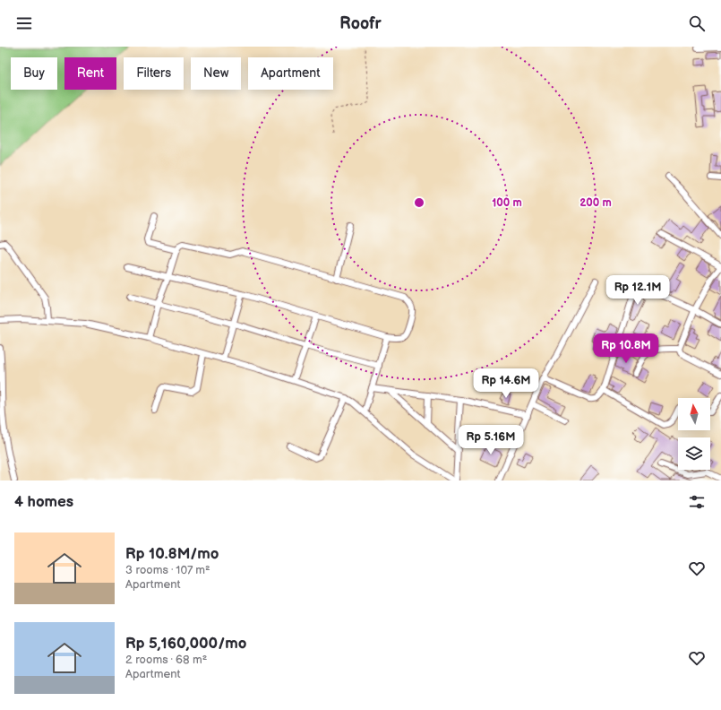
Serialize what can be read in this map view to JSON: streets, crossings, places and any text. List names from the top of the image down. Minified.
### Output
{"north":"top","page":{"header":"Roofr","chip":["Buy","Rent","Filters","New","Apartment"],"price":["Rp 12.1M","Rp 10.8M","Rp 14.6M","Rp 5.16M"],"heading":"4 homes","list":[{"name":"Rp 10.8M/mo","note":"3 rooms · 107 m² · Apartment"},{"name":"Rp 5,160,000/mo","note":"2 rooms · 68 m² · Apartment"}]},"rings":["100 m","200 m"]}
